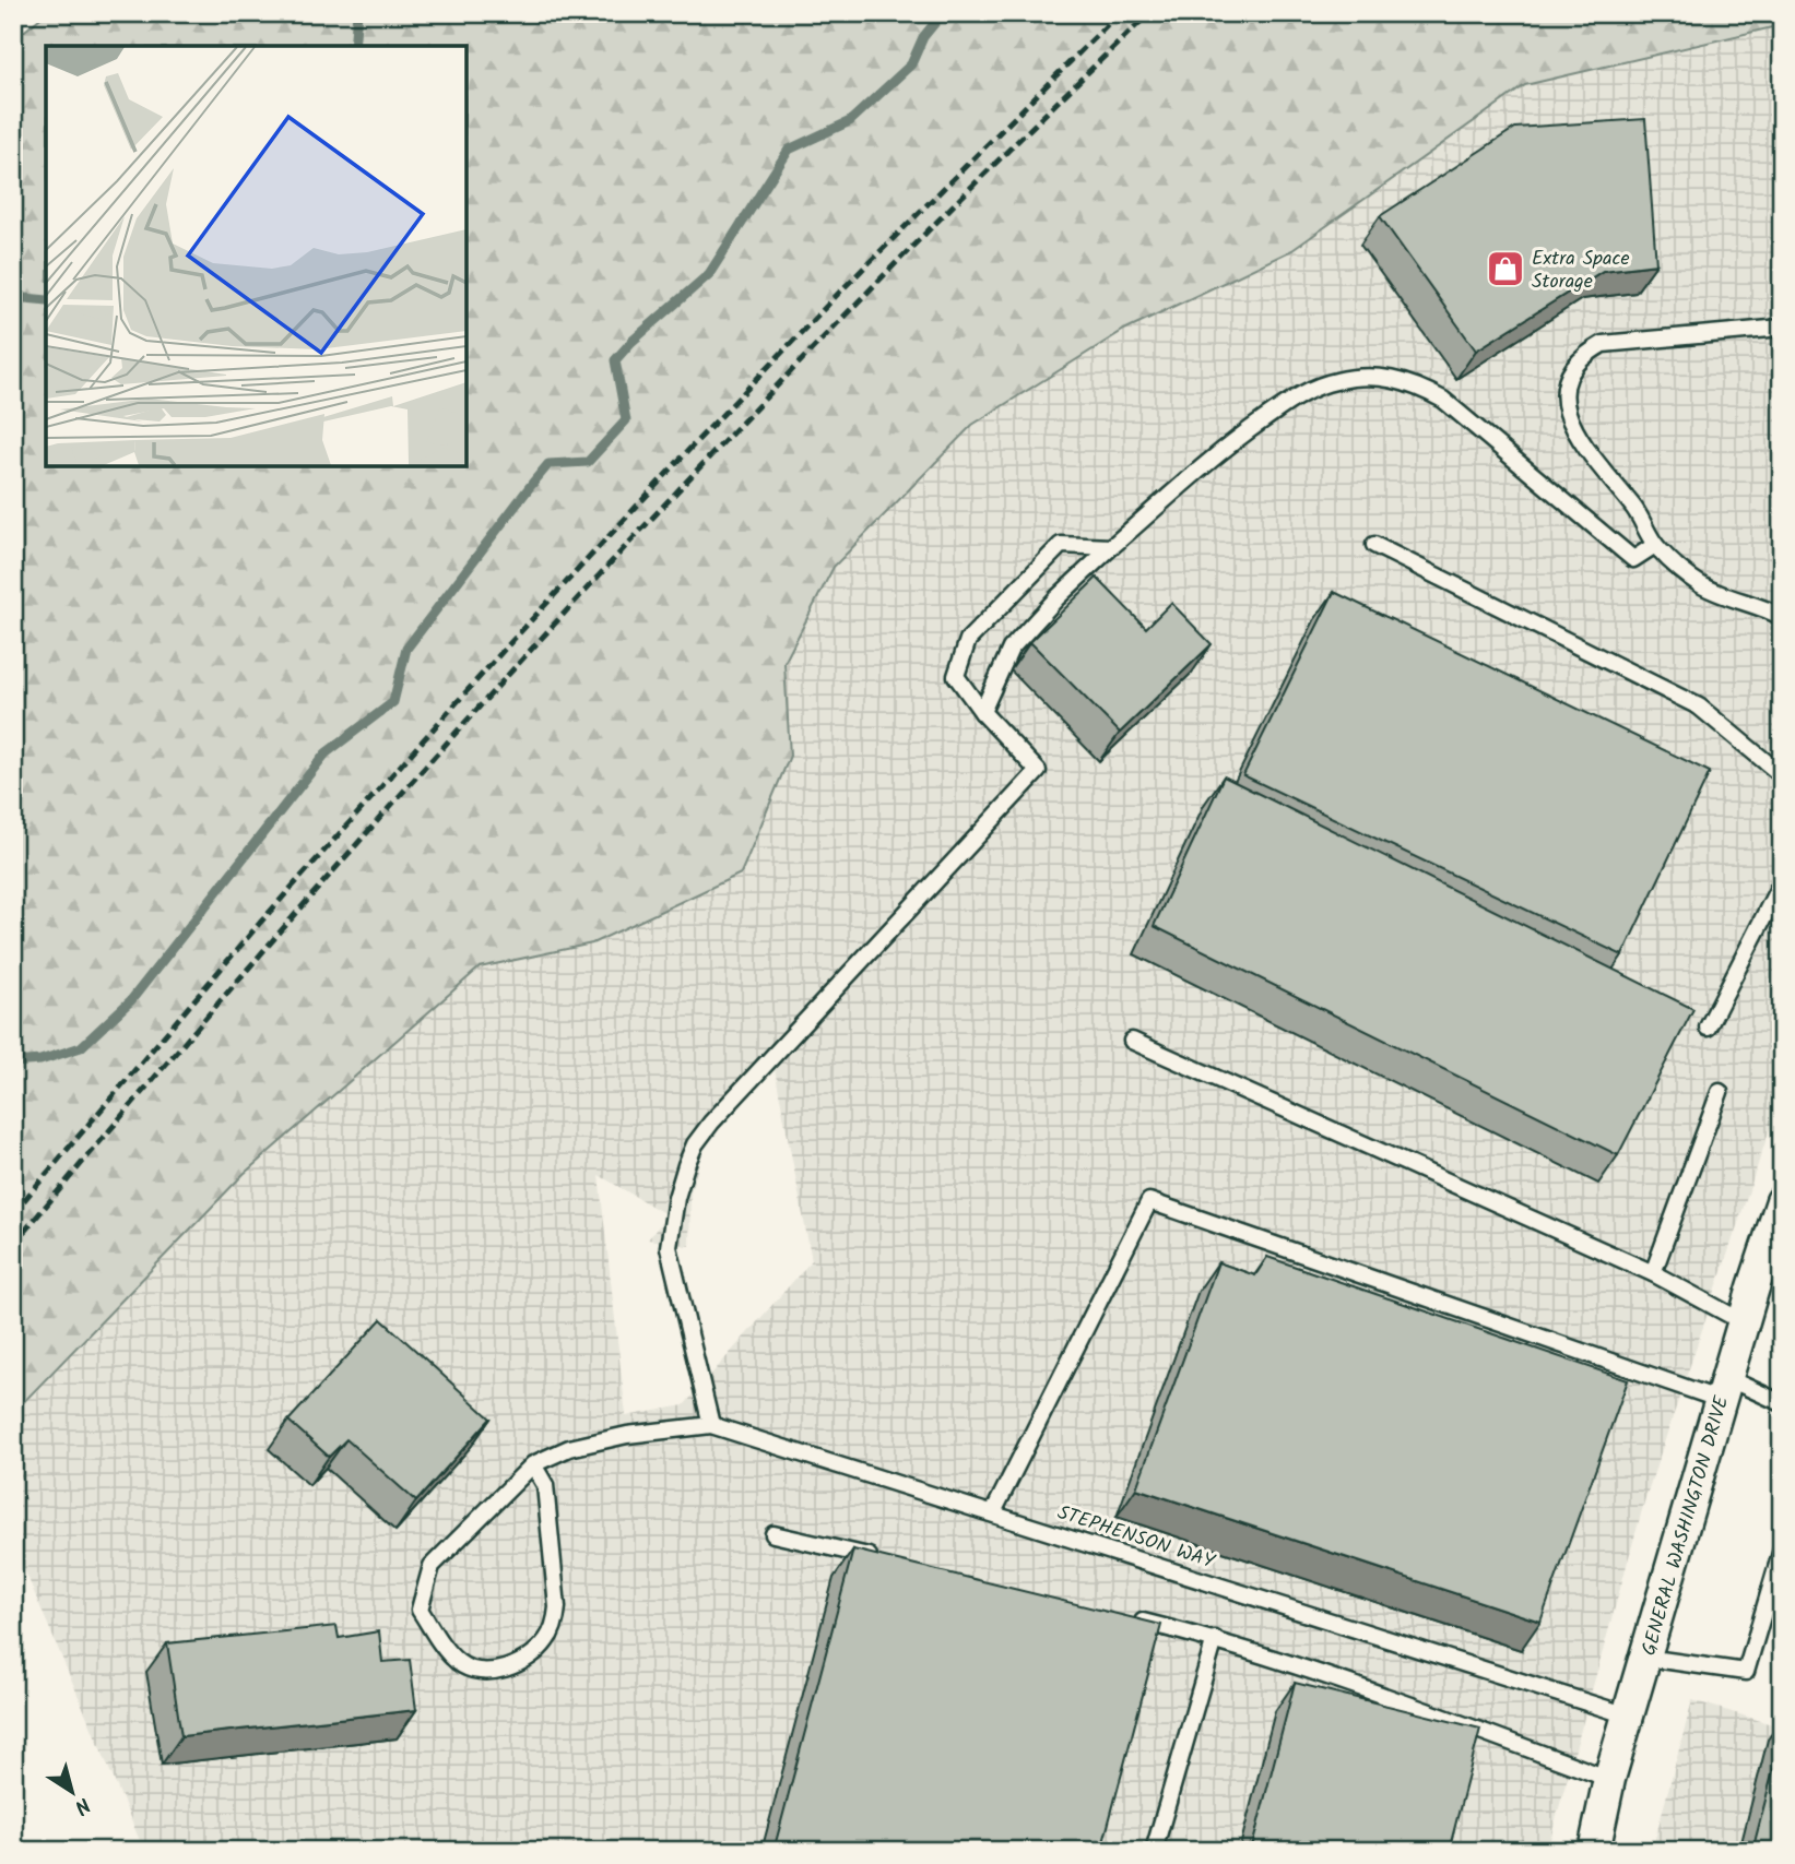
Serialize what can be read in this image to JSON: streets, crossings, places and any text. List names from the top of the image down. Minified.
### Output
{"streets":{"street":["GENERAL WASHINGTON DRIVE"],"lane":["STEPHENSON WAY"]},"crossings":[["GENERAL WASHINGTON DRIVE","STEPHENSON WAY"]],"places":{"shop":["Extra Space Storage"]},"north":"bottom right"}
